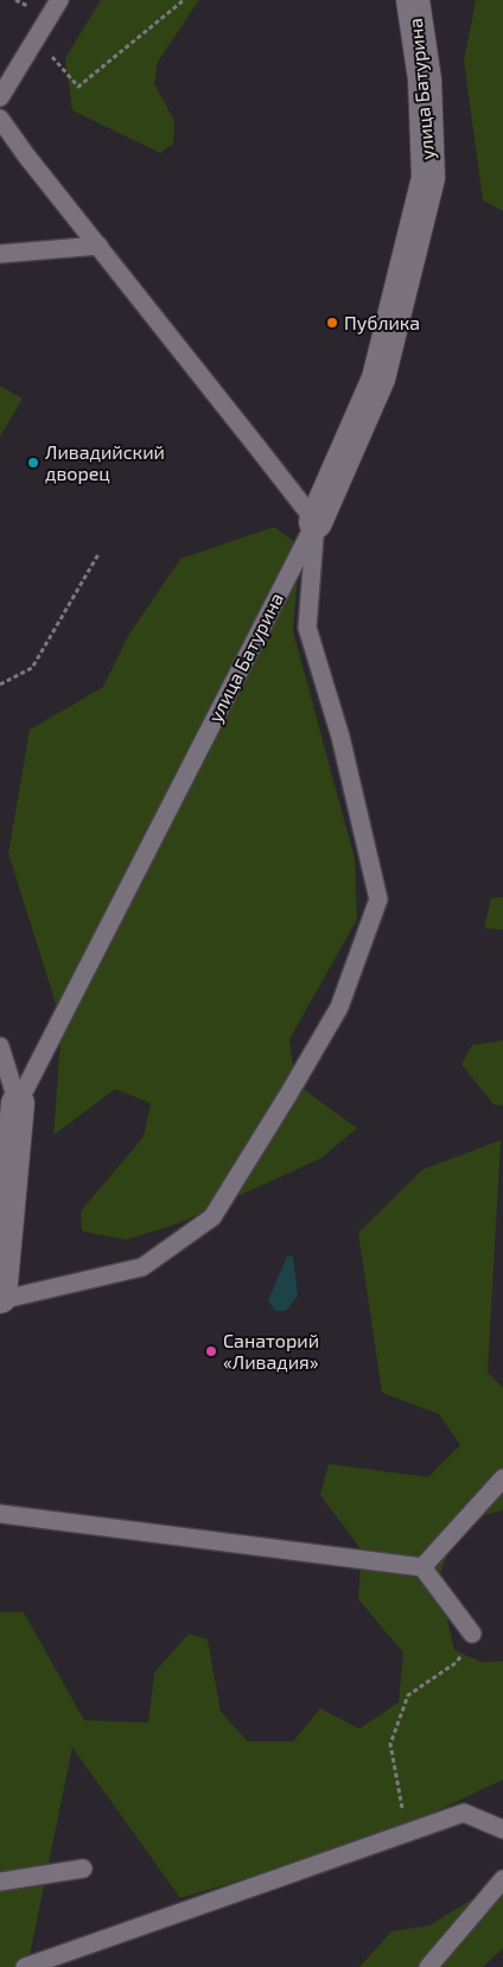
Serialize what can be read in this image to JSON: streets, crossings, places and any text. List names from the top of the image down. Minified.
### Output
{"streets":{"street":["улица Батурина"]},"places":["Публика","Ливадийский дворец","Санаторий «Ливадия»"]}
